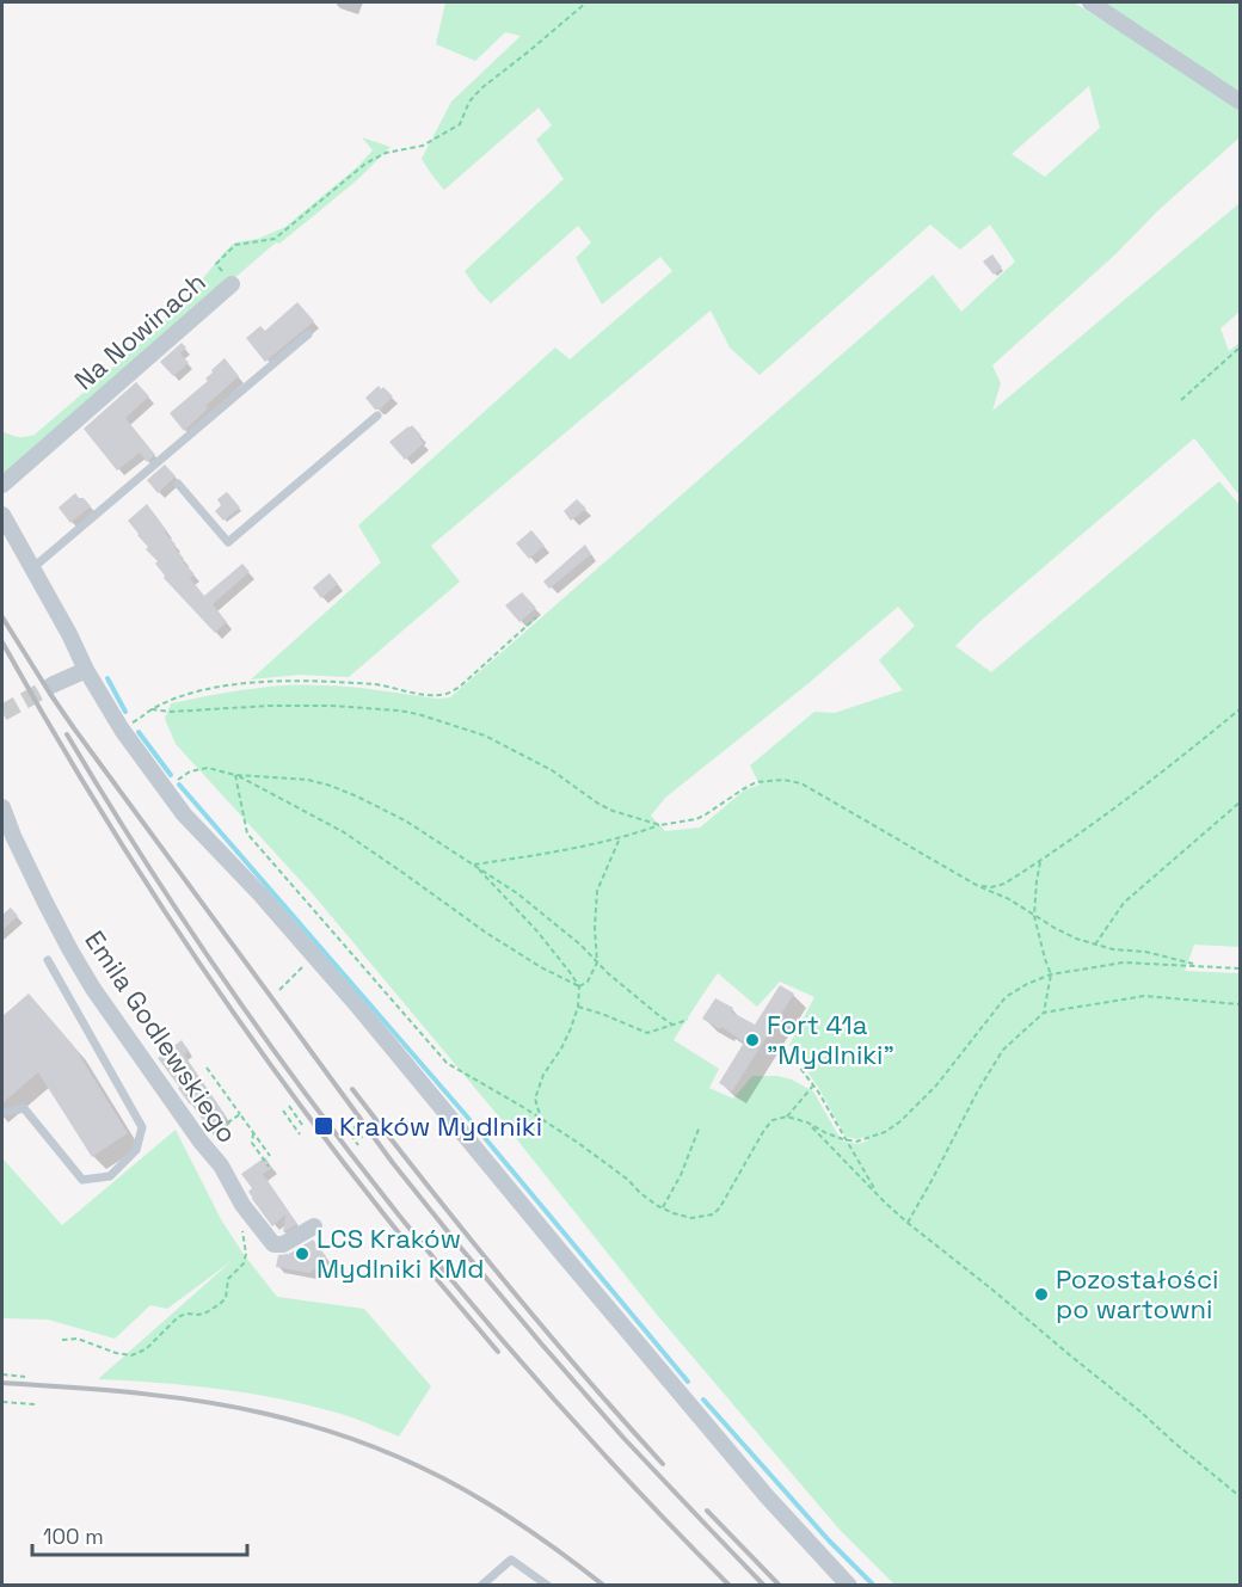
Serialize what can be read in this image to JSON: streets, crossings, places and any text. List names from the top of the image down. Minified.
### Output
{"streets":{"street":["Na Nowinach","Emila Godlewskiego"]},"places":{"other":["Fort 41a \"Mydlniki\"","LCS Kraków Mydlniki KMd","Pozostałości po wartowni"],"transit":["Kraków Mydlniki"]},"scale_bar":"100 m"}
